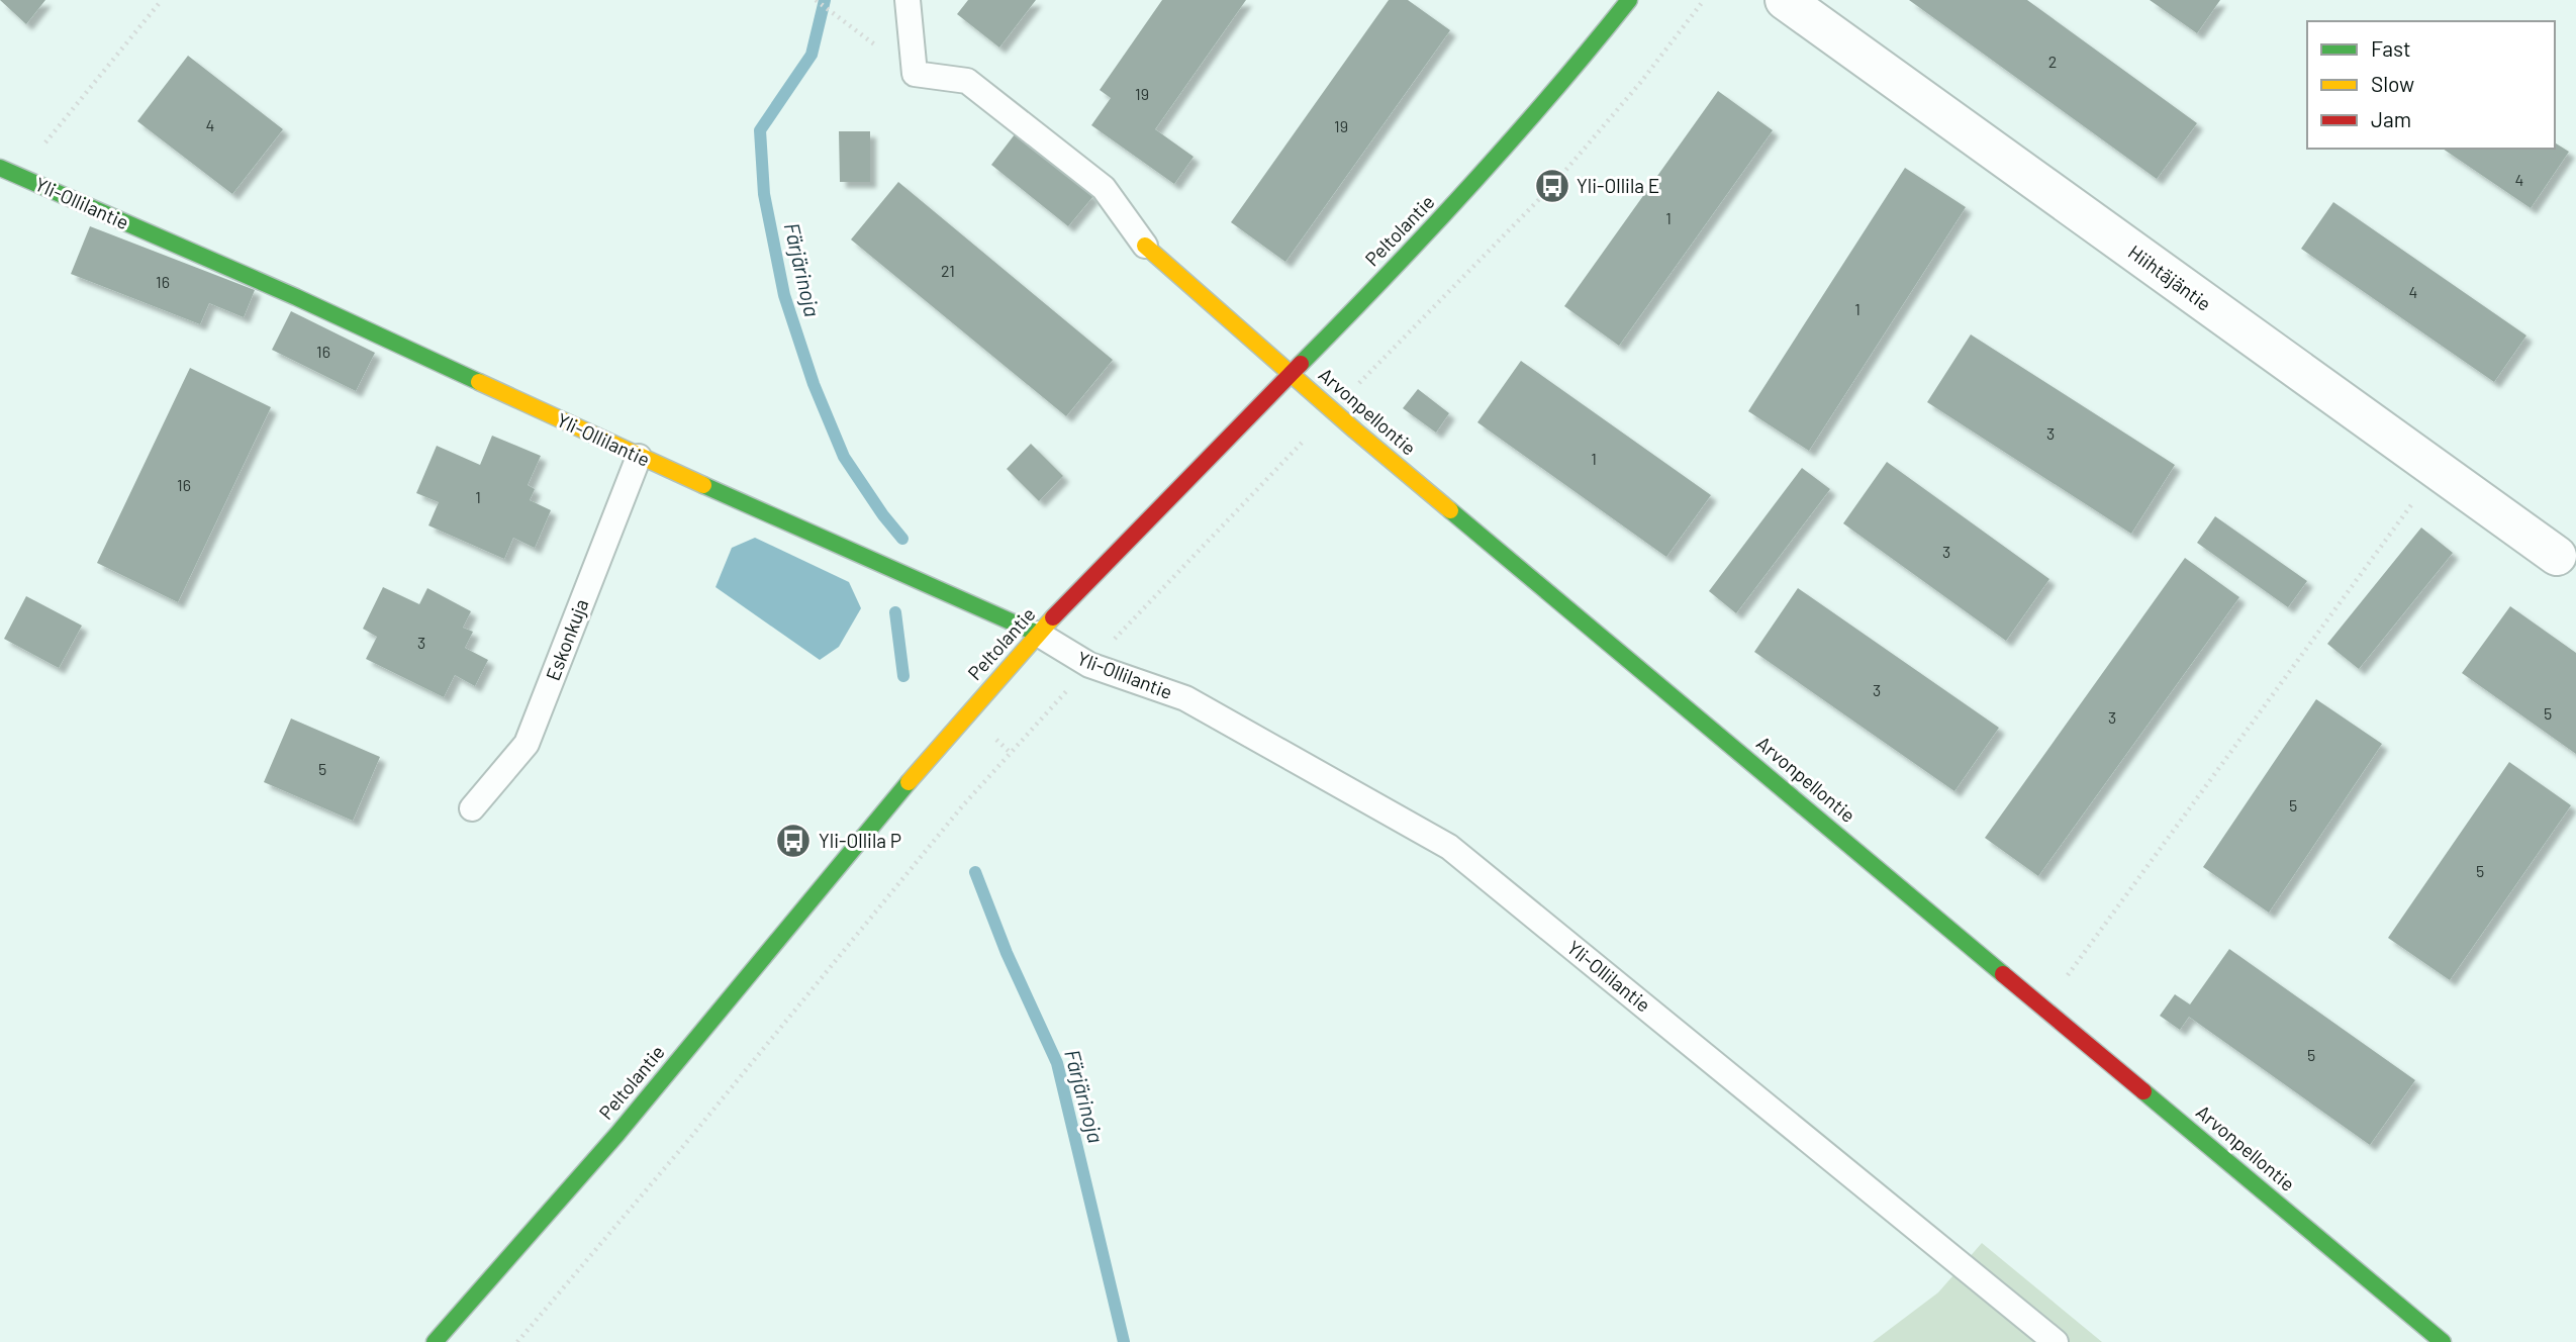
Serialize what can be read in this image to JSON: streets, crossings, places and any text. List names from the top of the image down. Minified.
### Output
{"streets":{"street":["Yli-Ollilantie","Peltolantie","Hiihtäjäntie","Arvonpellontie"],"lane":["Eskonkuja"]},"crossings":[["Yli-Ollilantie","Peltolantie"],["Yli-Ollilantie","Eskonkuja"],["Peltolantie","Arvonpellontie"]],"water":["Färjärinoja"],"places":{"bus stop":["Yli-Ollila E","Yli-Ollila P"]},"house_numbers":["2","19","4","19","4","1","21","16","4","1","16","3","1","16","1","3","3","3","5","3","5","5","5","5"],"legend":["Fast","Slow","Jam"]}
